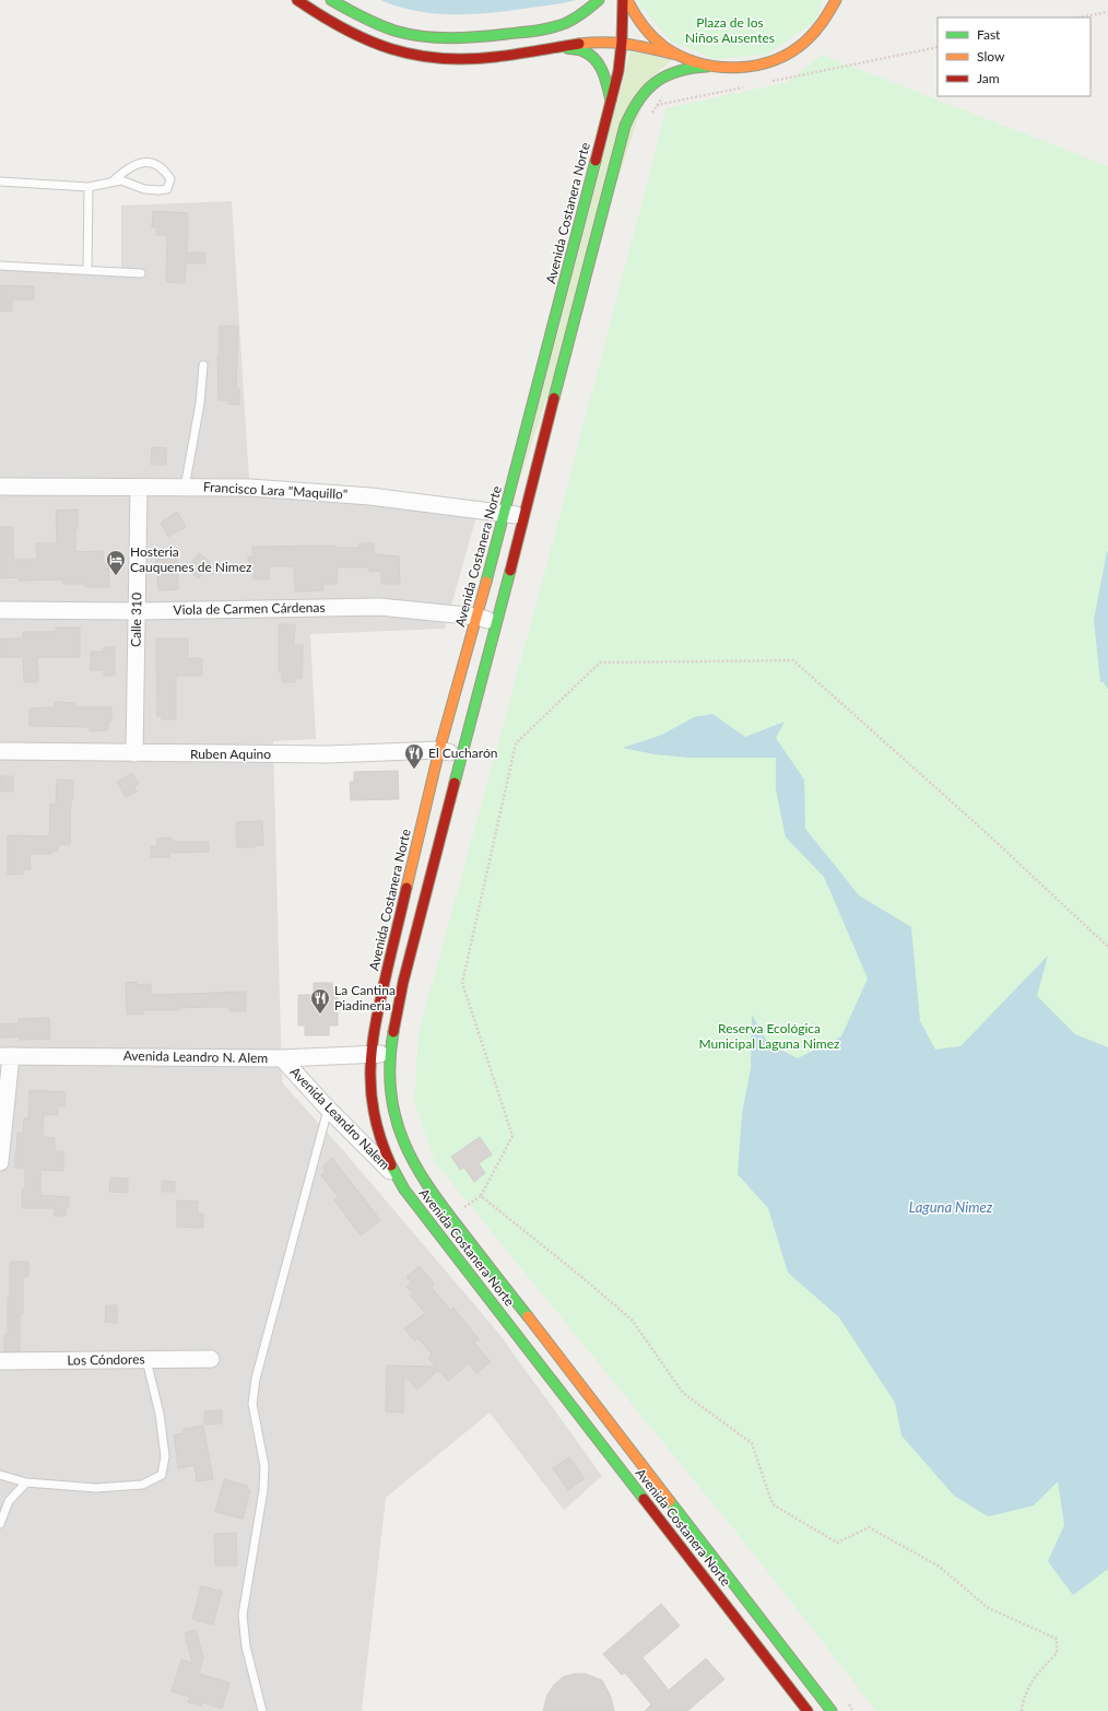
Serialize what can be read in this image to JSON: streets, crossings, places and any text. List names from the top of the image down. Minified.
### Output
{"streets":{"street":["Avenida Costanera Norte","Francisco Lara \"Maquillo\"","Viola de Carmen Cárdenas","Calle 310","Ruben Aquino","Avenida Leandro N. Alem","Avenida Leandro Nalem","Los Cóndores"]},"crossings":[["Avenida Costanera Norte","Francisco Lara \"Maquillo\""],["Avenida Costanera Norte","Viola de Carmen Cárdenas"],["Avenida Costanera Norte","Ruben Aquino"],["Avenida Costanera Norte","Avenida Leandro N. Alem"],["Avenida Costanera Norte","Avenida Leandro Nalem"],["Francisco Lara \"Maquillo\"","Calle 310"],["Viola de Carmen Cárdenas","Calle 310"],["Calle 310","Ruben Aquino"],["Avenida Leandro N. Alem","Avenida Leandro Nalem"]],"water":["Laguna Nimez"],"parks":["Plaza de los Niños Ausentes","Reserva Ecológica Municipal Laguna Nimez"],"places":{"hotel":["Hosteria Cauquenes de Nimez"],"restaurant":["El Cucharón","La Cantina Piadineria"]},"legend":["Fast","Slow","Jam"]}
